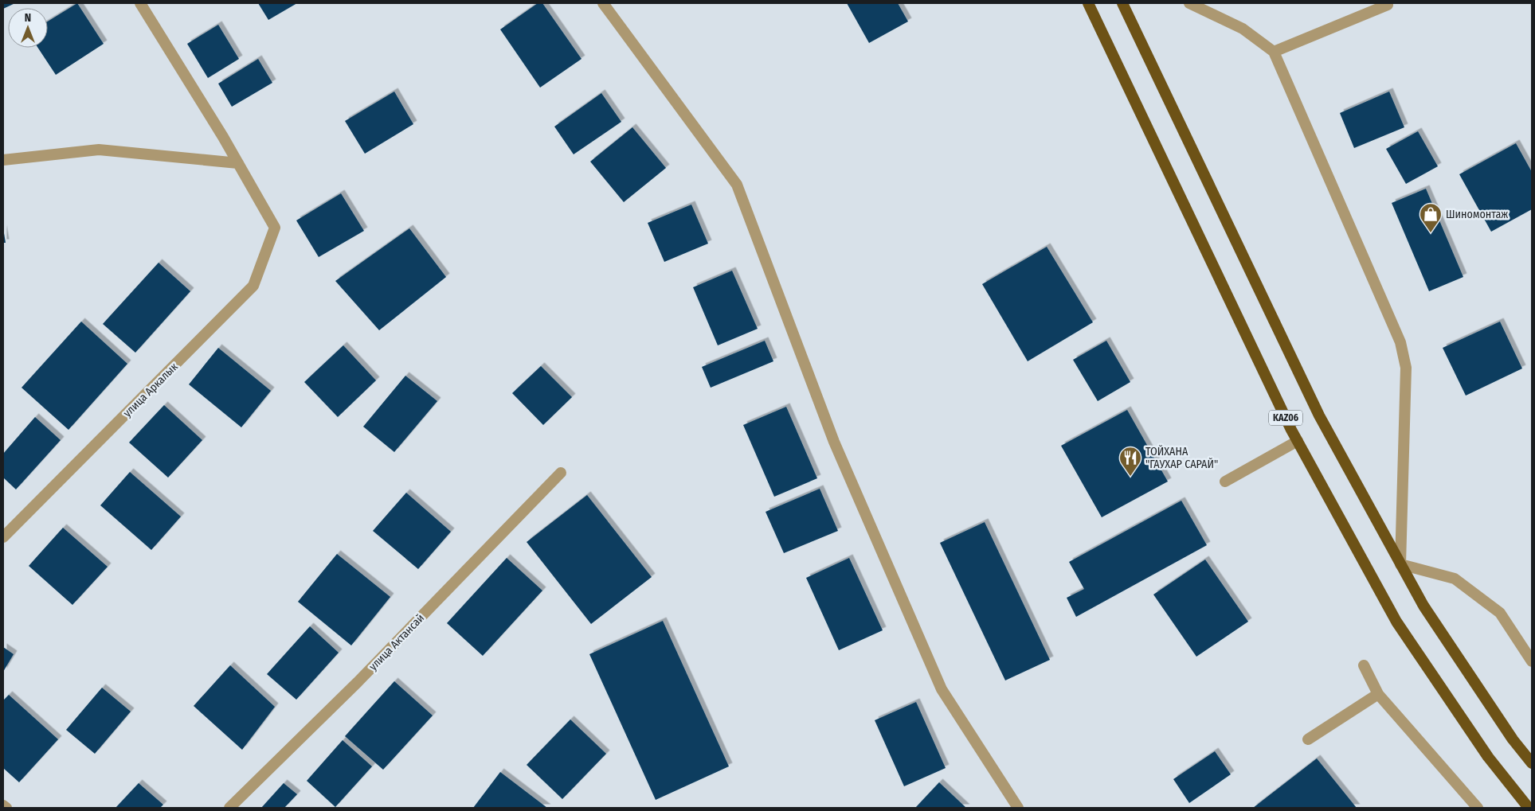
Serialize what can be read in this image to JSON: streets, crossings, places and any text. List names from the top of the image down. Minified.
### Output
{"streets":{"highway":["KАZ06"],"street":["улица Аркалык","улица Актансай"]},"places":{"shop":["Шиномонтаж"],"restaurant":["ТОЙХАНА \"ГАУХАР САРАЙ\""]},"north":"top"}
